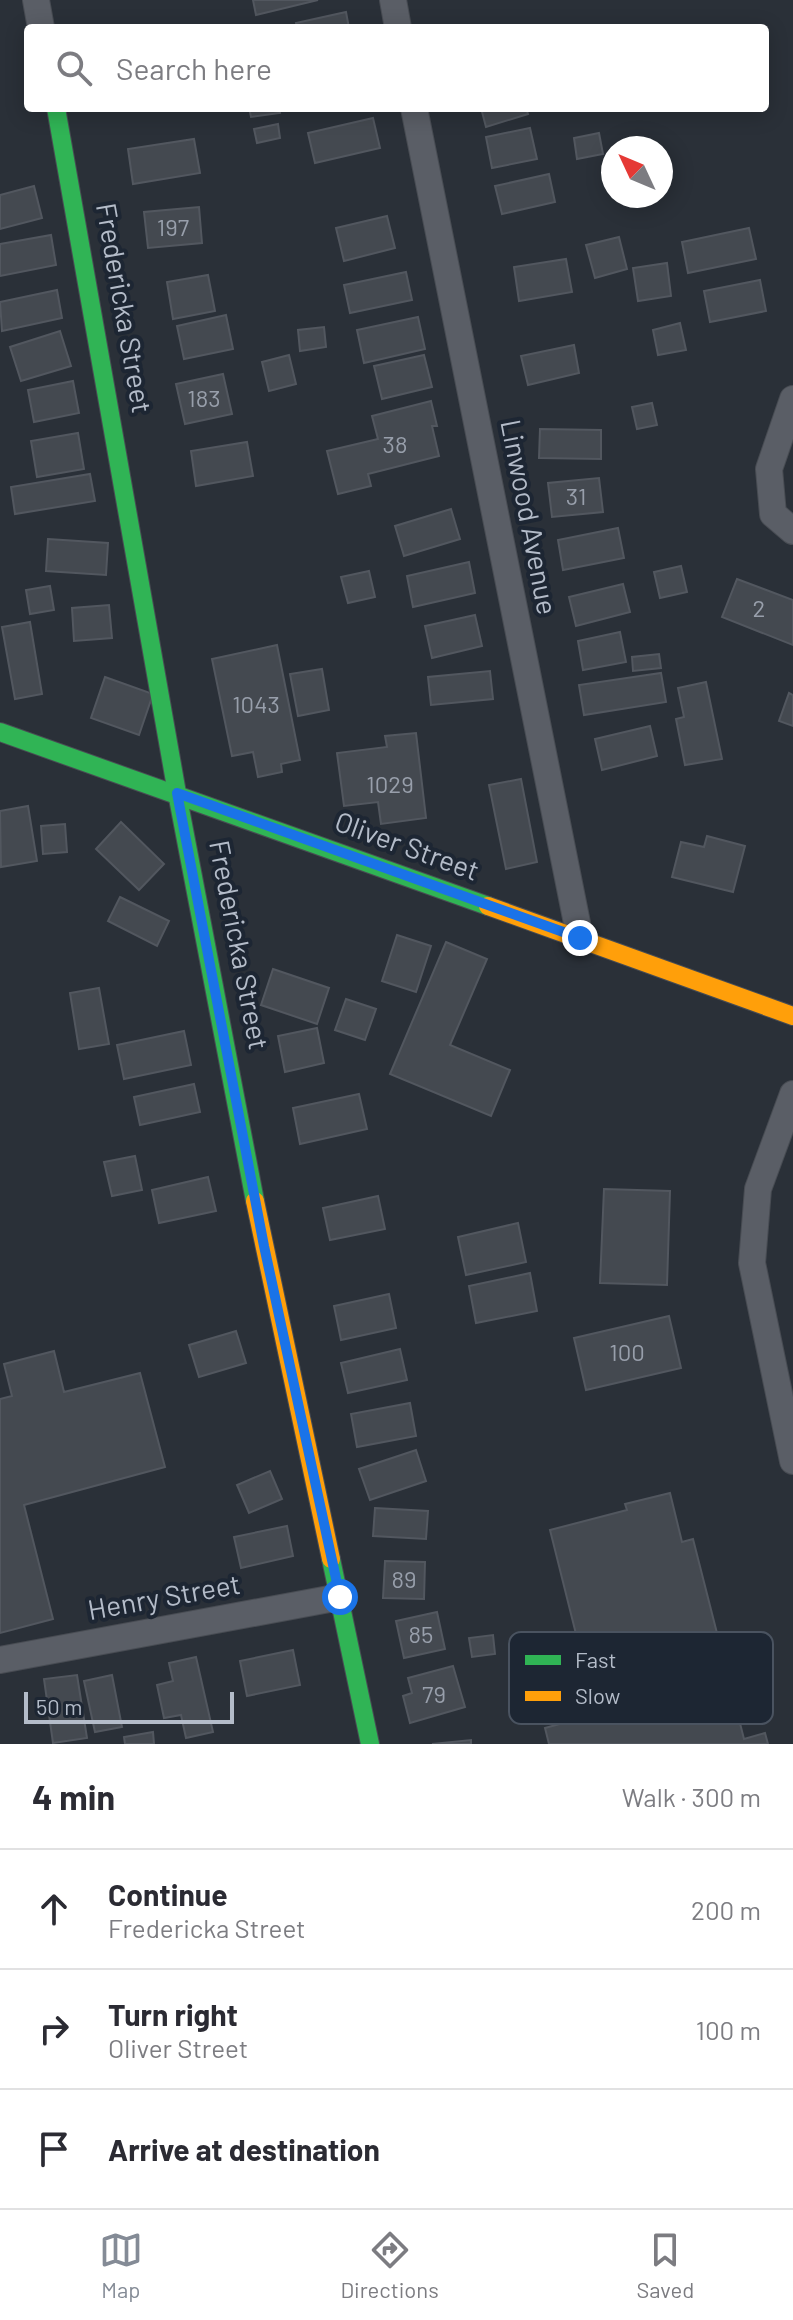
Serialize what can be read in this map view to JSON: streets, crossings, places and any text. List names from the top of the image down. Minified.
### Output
{"streets":{"street":["Fredericka Street","Linwood Avenue","Oliver Street","Henry Street"]},"crossings":[["Fredericka Street","Oliver Street"],["Fredericka Street","Henry Street"],["Linwood Avenue","Oliver Street"]],"house_numbers":["197","183","38","31","2","1043","1029","100","89","85","79"],"legend":["Fast","Slow"],"scale_bar":"50 m","north":"top left","page":{"search":"Search here","scale":"50 m","heading":["4 min","Walk · 300 m"],"list":[["Continue","Fredericka Street","200 m"],["Turn right","Oliver Street","100 m"],"Arrive at destination"],"nav":["Map","Directions","Saved"]}}
